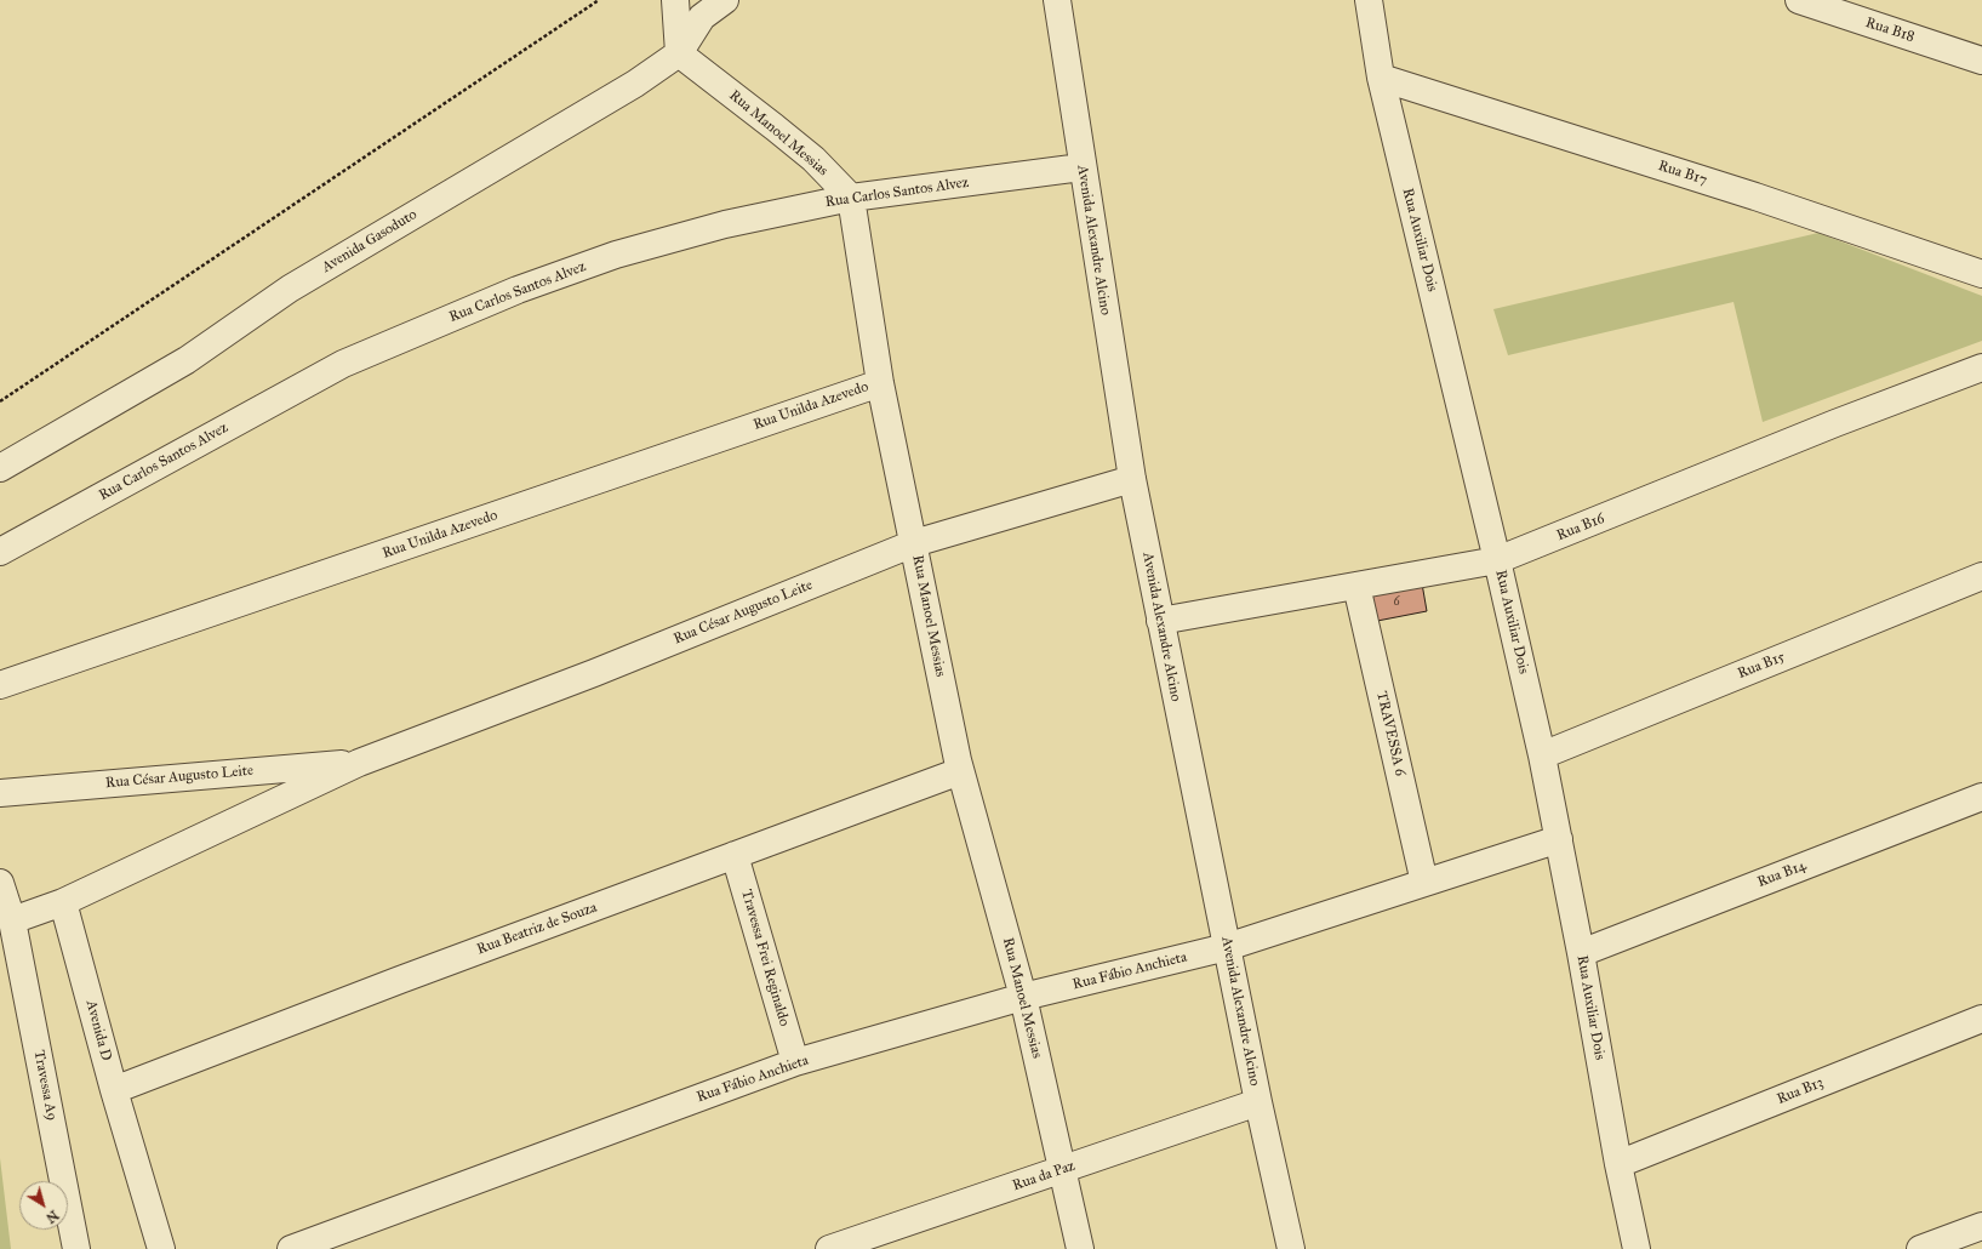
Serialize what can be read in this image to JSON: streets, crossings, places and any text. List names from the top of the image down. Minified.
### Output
{"streets":{"street":["Rua B18","Rua Manoel Messias","Rua B17","Rua Carlos Santos Alvez","Avenida Alexandre Alcino","Rua Auxiliar Dois","Avenida Gasoduto","Rua Unilda Azevedo","Rua B16","Rua César Augusto Leite","Rua B15","TRAVESSA 6","Rua B14","Rua Beatriz de Souza","Travessa Frei Reginaldo","Rua Fábio Anchieta","Avenida D","Travessa A9","Rua B13","Rua da Paz"]},"crossings":[["Rua Manoel Messias","Rua Carlos Santos Alvez"],["Rua Manoel Messias","Avenida Gasoduto"],["Rua Manoel Messias","Rua Unilda Azevedo"],["Rua Manoel Messias","Rua César Augusto Leite"],["Rua Manoel Messias","Rua Beatriz de Souza"],["Rua Manoel Messias","Rua Fábio Anchieta"],["Rua Manoel Messias","Rua da Paz"],["Rua B17","Rua Auxiliar Dois"],["Rua Carlos Santos Alvez","Avenida Alexandre Alcino"],["Avenida Alexandre Alcino","Rua B16"],["Avenida Alexandre Alcino","Rua César Augusto Leite"],["Avenida Alexandre Alcino","Rua Fábio Anchieta"],["Avenida Alexandre Alcino","Rua da Paz"],["Rua Auxiliar Dois","Rua B16"],["Rua Auxiliar Dois","Rua B15"],["Rua Auxiliar Dois","Rua B14"],["Rua Auxiliar Dois","Rua Fábio Anchieta"],["Rua Auxiliar Dois","Rua B13"],["Rua B16","TRAVESSA 6"],["Rua César Augusto Leite","Avenida D"],["TRAVESSA 6","Rua Fábio Anchieta"],["Rua Beatriz de Souza","Travessa Frei Reginaldo"],["Rua Beatriz de Souza","Avenida D"],["Travessa Frei Reginaldo","Rua Fábio Anchieta"]],"house_numbers":["6"],"north":"bottom right"}
